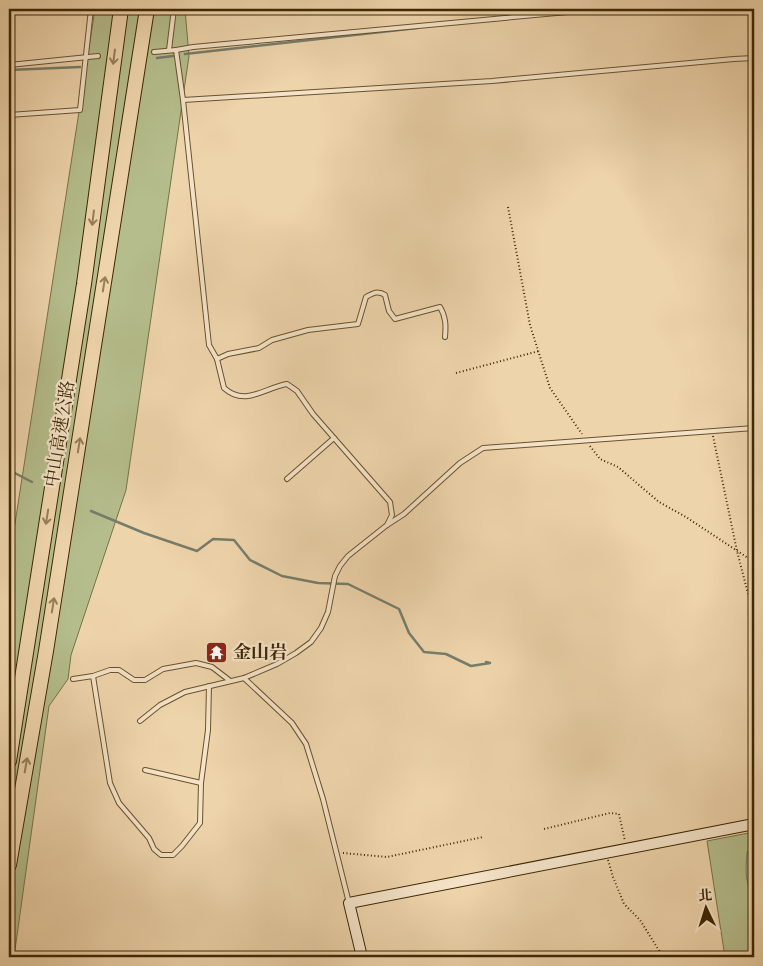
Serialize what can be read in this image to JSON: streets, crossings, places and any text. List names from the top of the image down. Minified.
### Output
{"streets":{"highway":["中山高速公路"]},"places":{"temple":["金山岩"]},"north":"top"}
